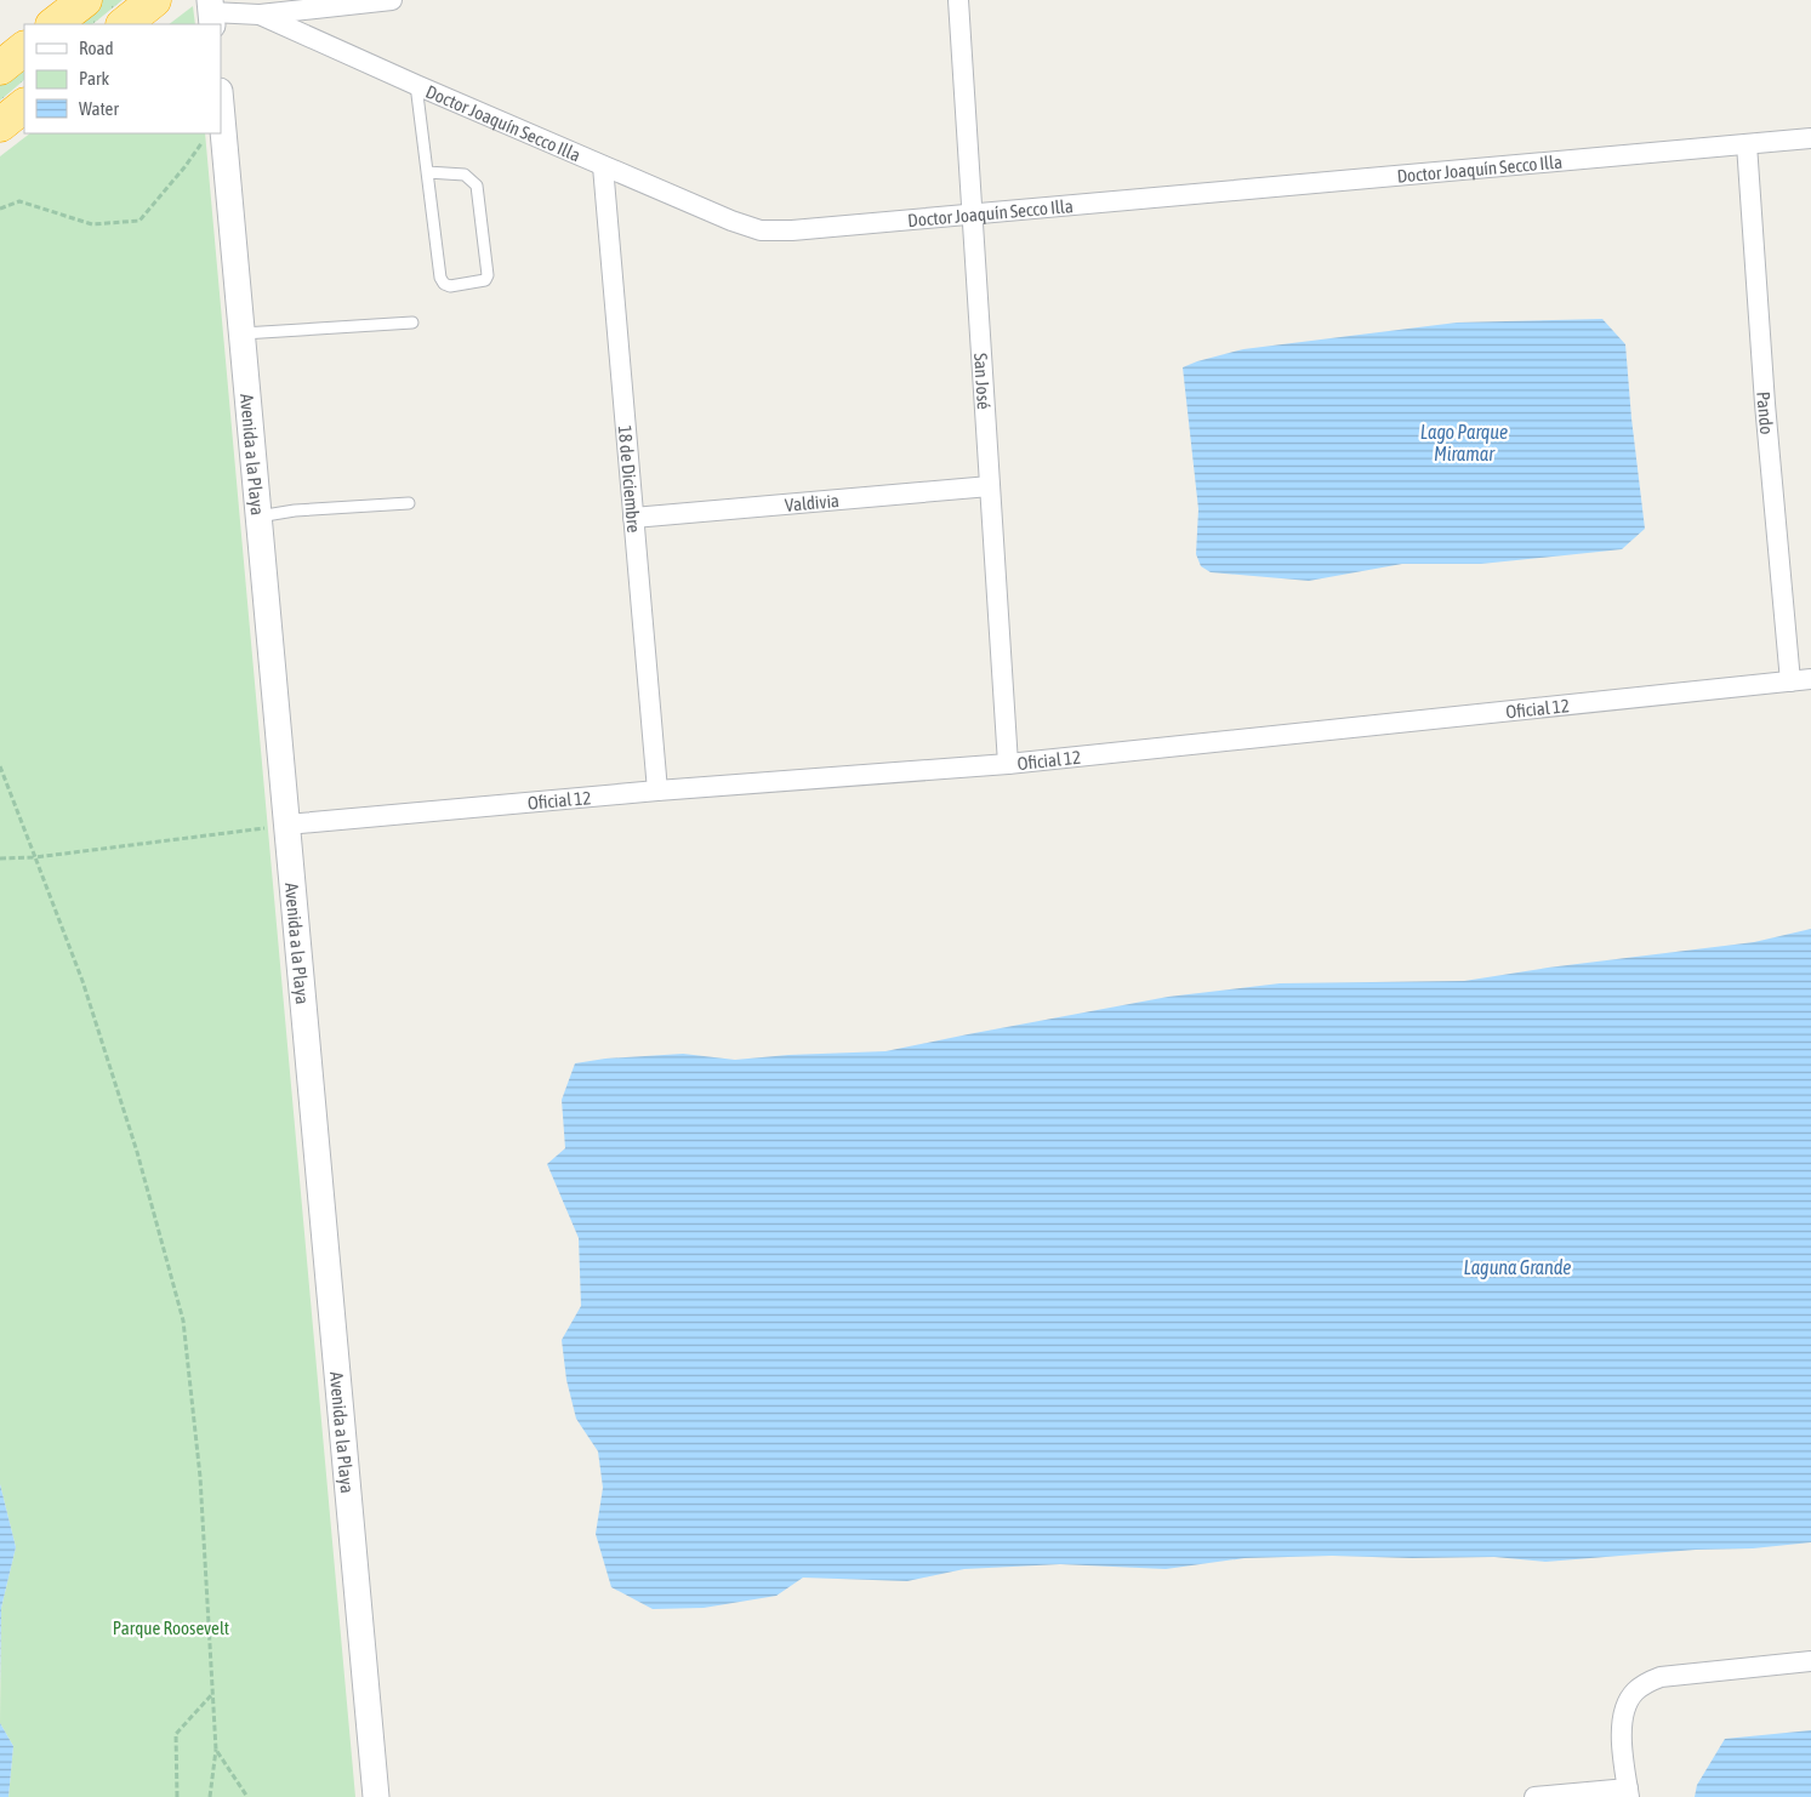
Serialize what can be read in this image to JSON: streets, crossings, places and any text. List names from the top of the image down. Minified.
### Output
{"streets":{"street":["Doctor Joaquín Secco Illa","San José","Pando","Avenida a la Playa","18 de Diciembre","Valdivia","Oficial 12"]},"crossings":[["Doctor Joaquín Secco Illa","San José"],["Doctor Joaquín Secco Illa","Pando"],["Doctor Joaquín Secco Illa","18 de Diciembre"],["San José","Valdivia"],["San José","Oficial 12"],["Pando","Oficial 12"],["Avenida a la Playa","Oficial 12"],["18 de Diciembre","Valdivia"],["18 de Diciembre","Oficial 12"]],"water":["Lago Parque Miramar","Laguna Grande"],"parks":["Parque Roosevelt"],"legend":["Road","Park","Water"]}
